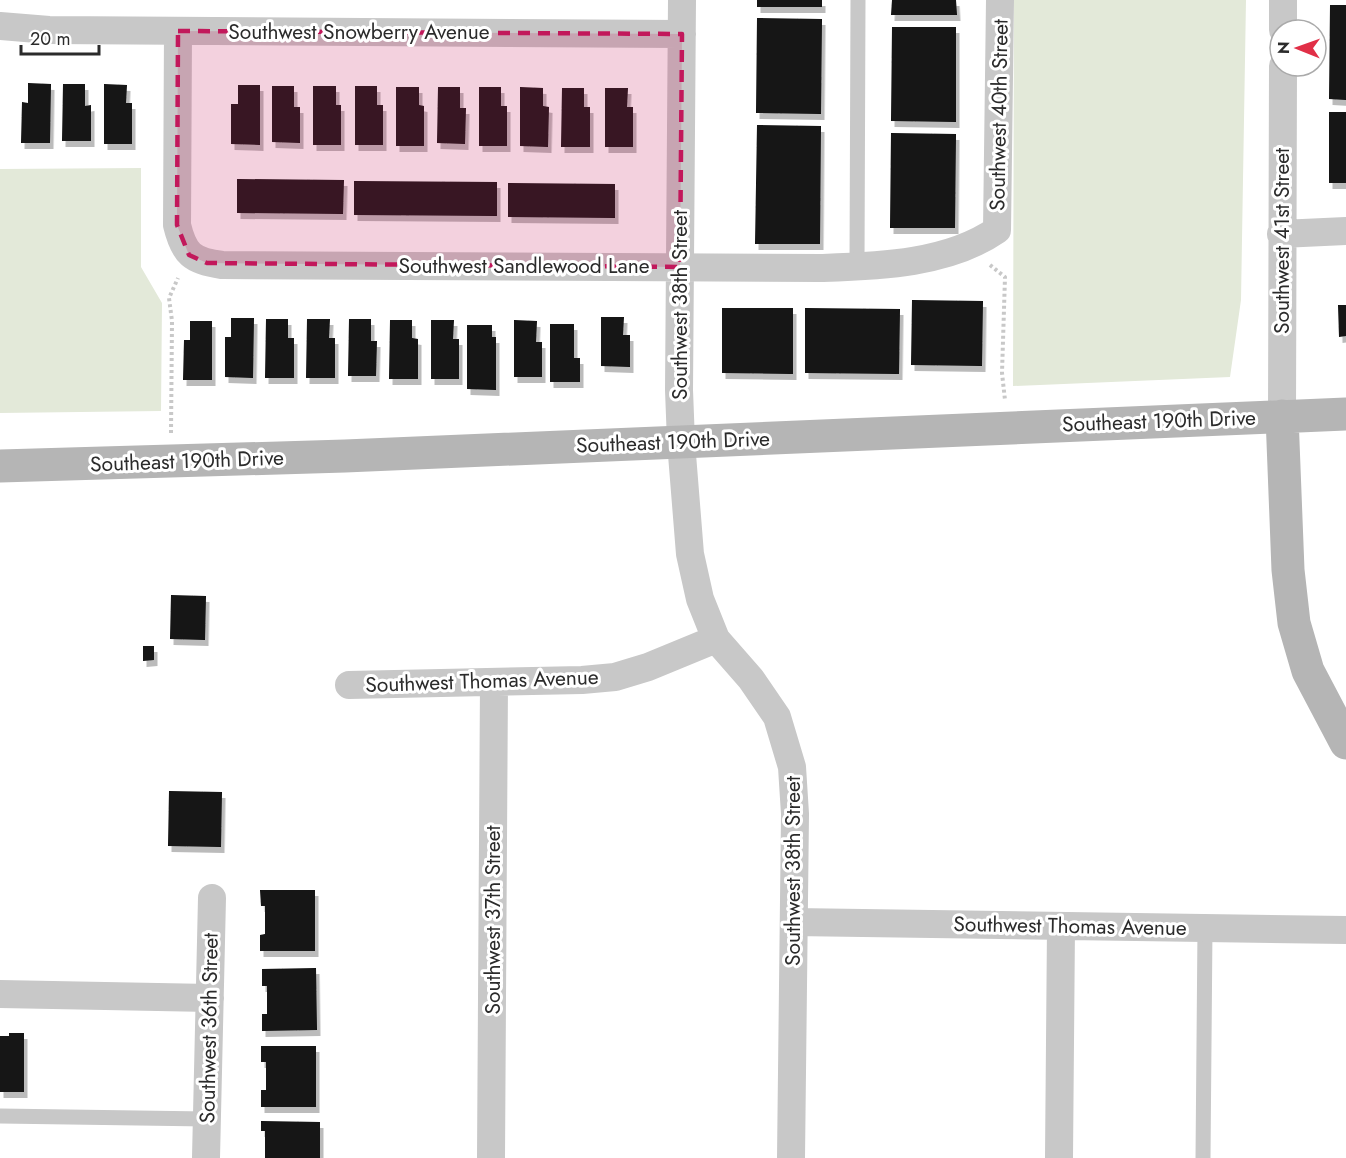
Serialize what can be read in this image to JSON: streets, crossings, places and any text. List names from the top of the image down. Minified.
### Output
{"streets":{"main road":["Southeast 190th Drive"],"street":["Southwest Snowberry Avenue","Southwest 40th Street","Southwest 41st Street","Southwest Sandlewood Lane","Southwest 38th Street","Southwest Thomas Avenue","Southwest 37th Street","Southwest 36th Street"]},"crossings":[["Southwest Snowberry Avenue","Southwest 38th Street"],["Southwest 40th Street","Southwest Sandlewood Lane"],["Southwest 41st Street","Southeast 190th Drive"],["Southwest Sandlewood Lane","Southwest 38th Street"],["Southwest 38th Street","Southeast 190th Drive"],["Southwest 38th Street","Southwest Thomas Avenue"],["Southwest Thomas Avenue","Southwest 37th Street"]],"scale_bar":"20 m","north":"left"}
